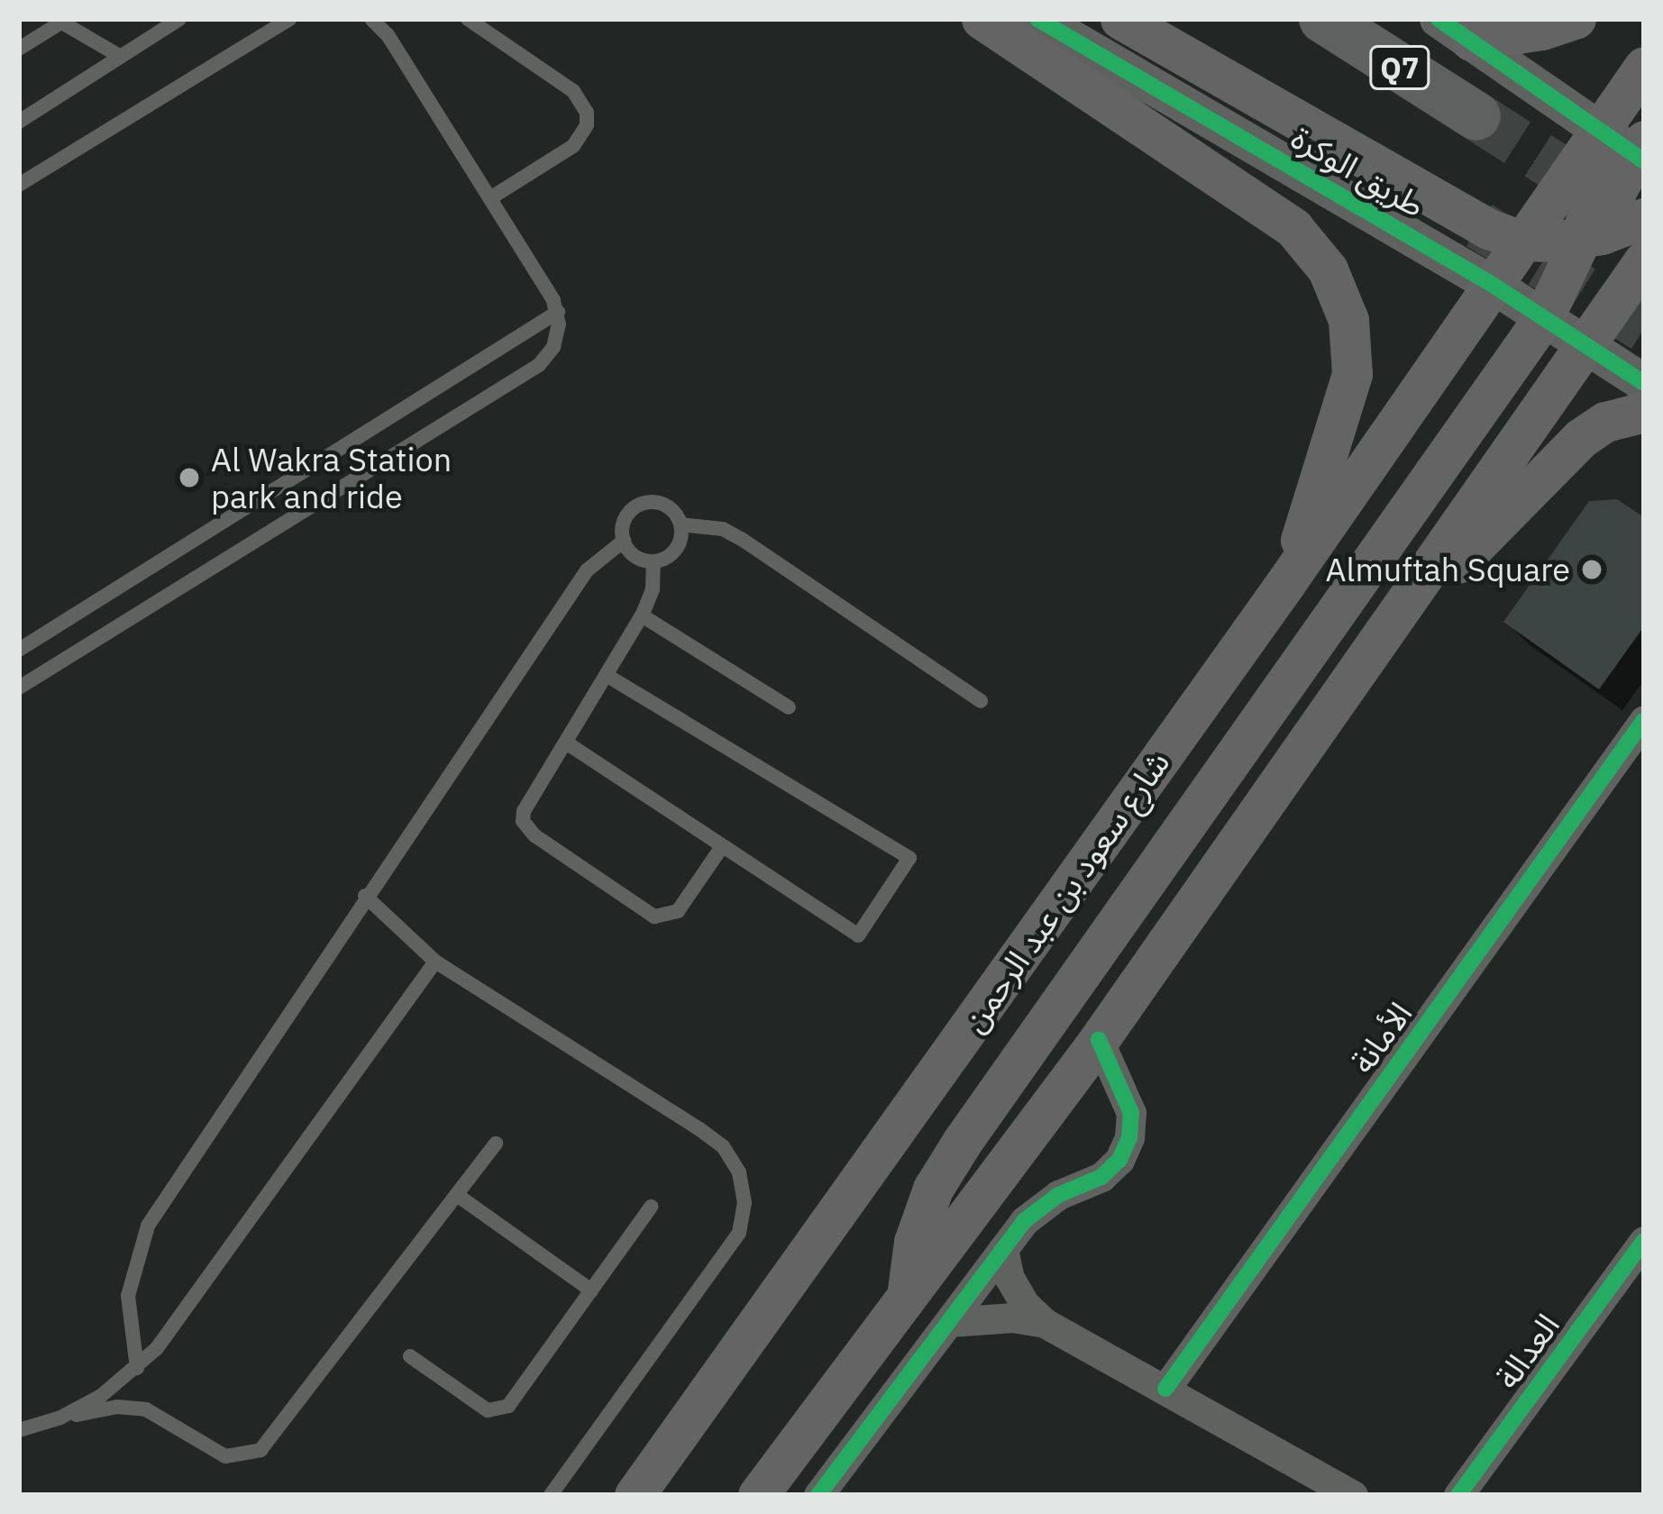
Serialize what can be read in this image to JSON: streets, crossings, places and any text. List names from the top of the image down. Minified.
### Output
{"streets":{"highway":["Q7"],"main road":["شارع سعود بن عبد الرحمن"],"street":["طريق الوكرة","الأمانة","العدالة"]},"crossings":[["طريق الوكرة","شارع سعود بن عبد الرحمن"]],"places":["Al Wakra Station park and ride","Almuftah Square"]}
